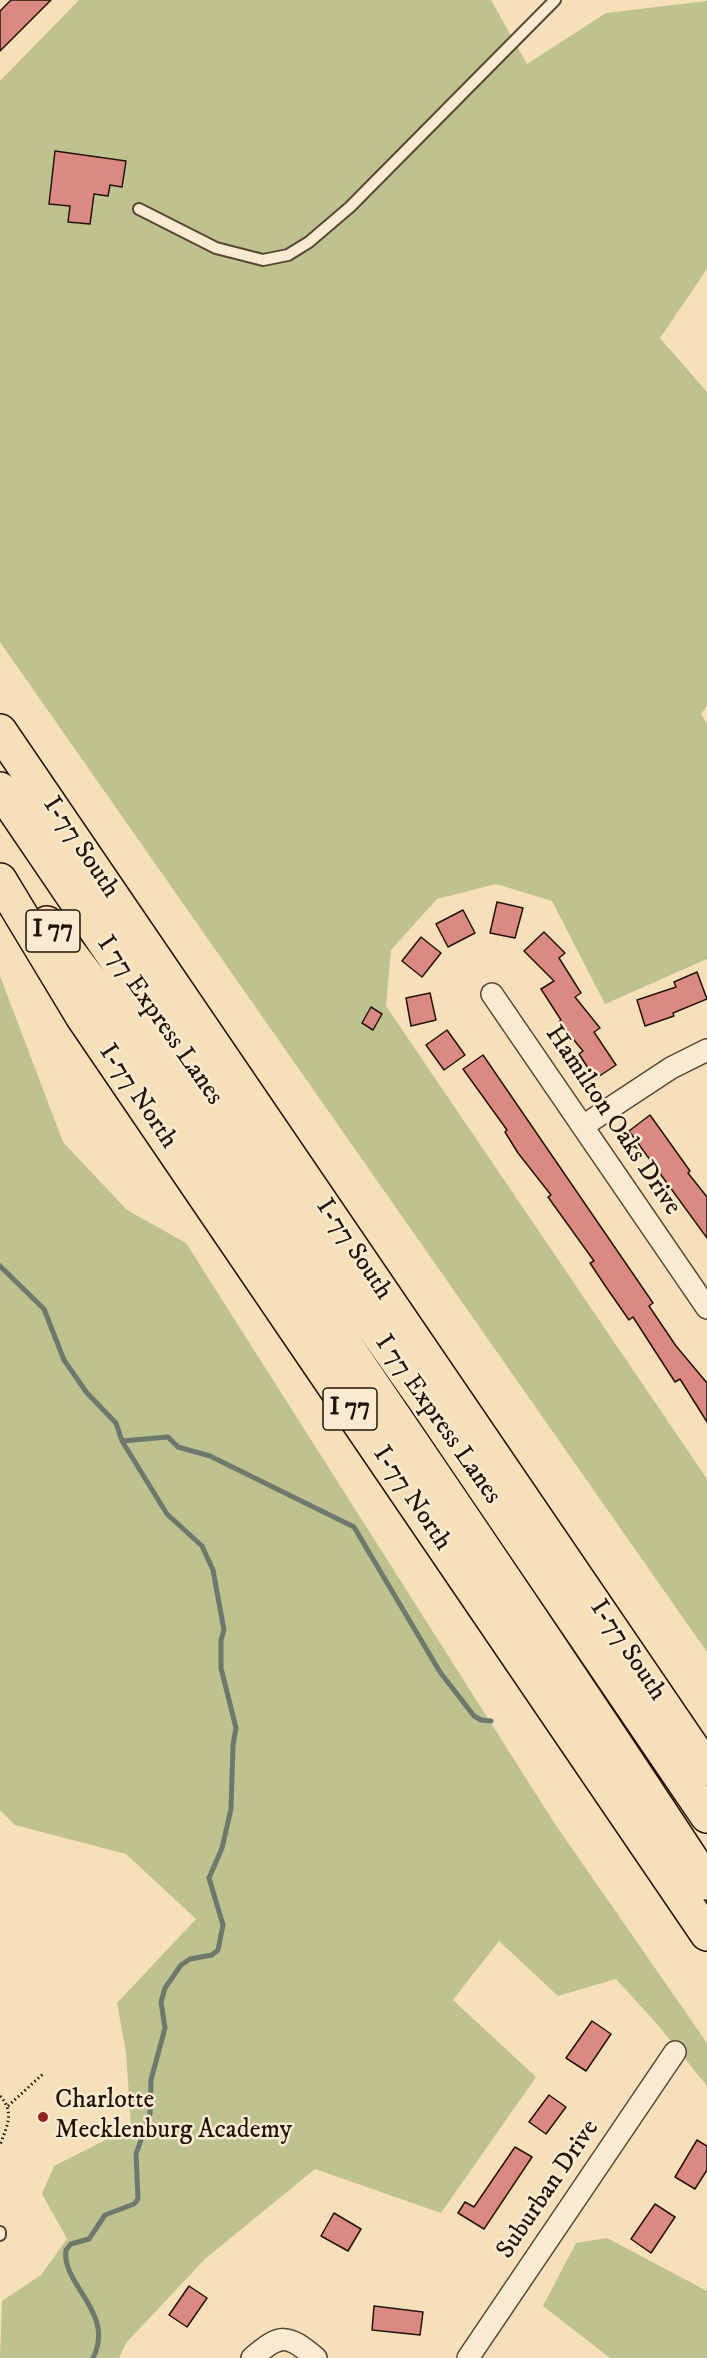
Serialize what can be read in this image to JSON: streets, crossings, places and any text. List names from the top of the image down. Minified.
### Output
{"streets":{"highway":["I-77 South","I 77","I 77 Express Lanes","I-77 North"],"street":["Hamilton Oaks Drive","Suburban Drive"]},"places":["Charlotte Mecklenburg Academy"]}
